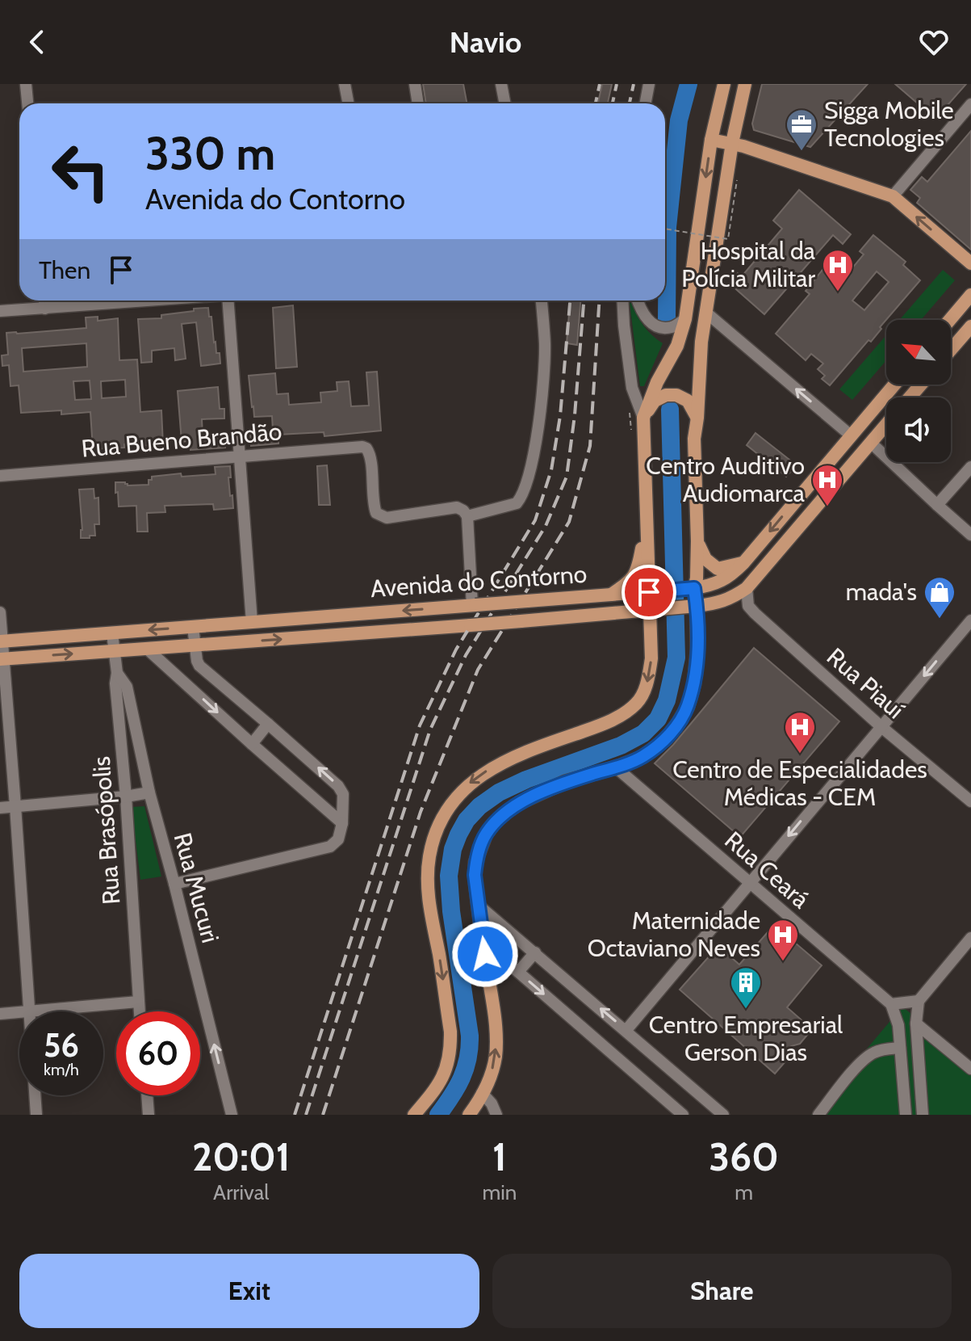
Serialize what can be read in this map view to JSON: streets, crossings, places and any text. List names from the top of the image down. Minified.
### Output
{"streets":{"main road":["Avenida do Contorno"],"street":["Rua Bueno Brandão","Rua Piauí","Rua Brasópolis","Rua Ceará","Rua Mucuri"]},"crossings":[["Avenida do Contorno","Rua Piauí"],["Avenida do Contorno","Rua Brasópolis"],["Rua Brasópolis","Rua Mucuri"]],"one_way":["Rua Mucuri"],"places":{"office":["Sigga Mobile Tecnologies"],"hospital":["Hospital da Polícia Militar","Centro Auditivo Audiomarca","Centro de Especialidades Médicas - CEM","Maternidade Octaviano Neves"],"shop":["mada's"],"building":["Centro Empresarial Gerson Dias"]},"north":"top left","page":{"header":"Navio","turn":["330 m","Avenida do Contorno"],"then":"Then","speed":"56 km/h","limit":"60","eta":["20:01","Arrival","1","min","360","m"],"buttons":["Exit","Share"]}}
